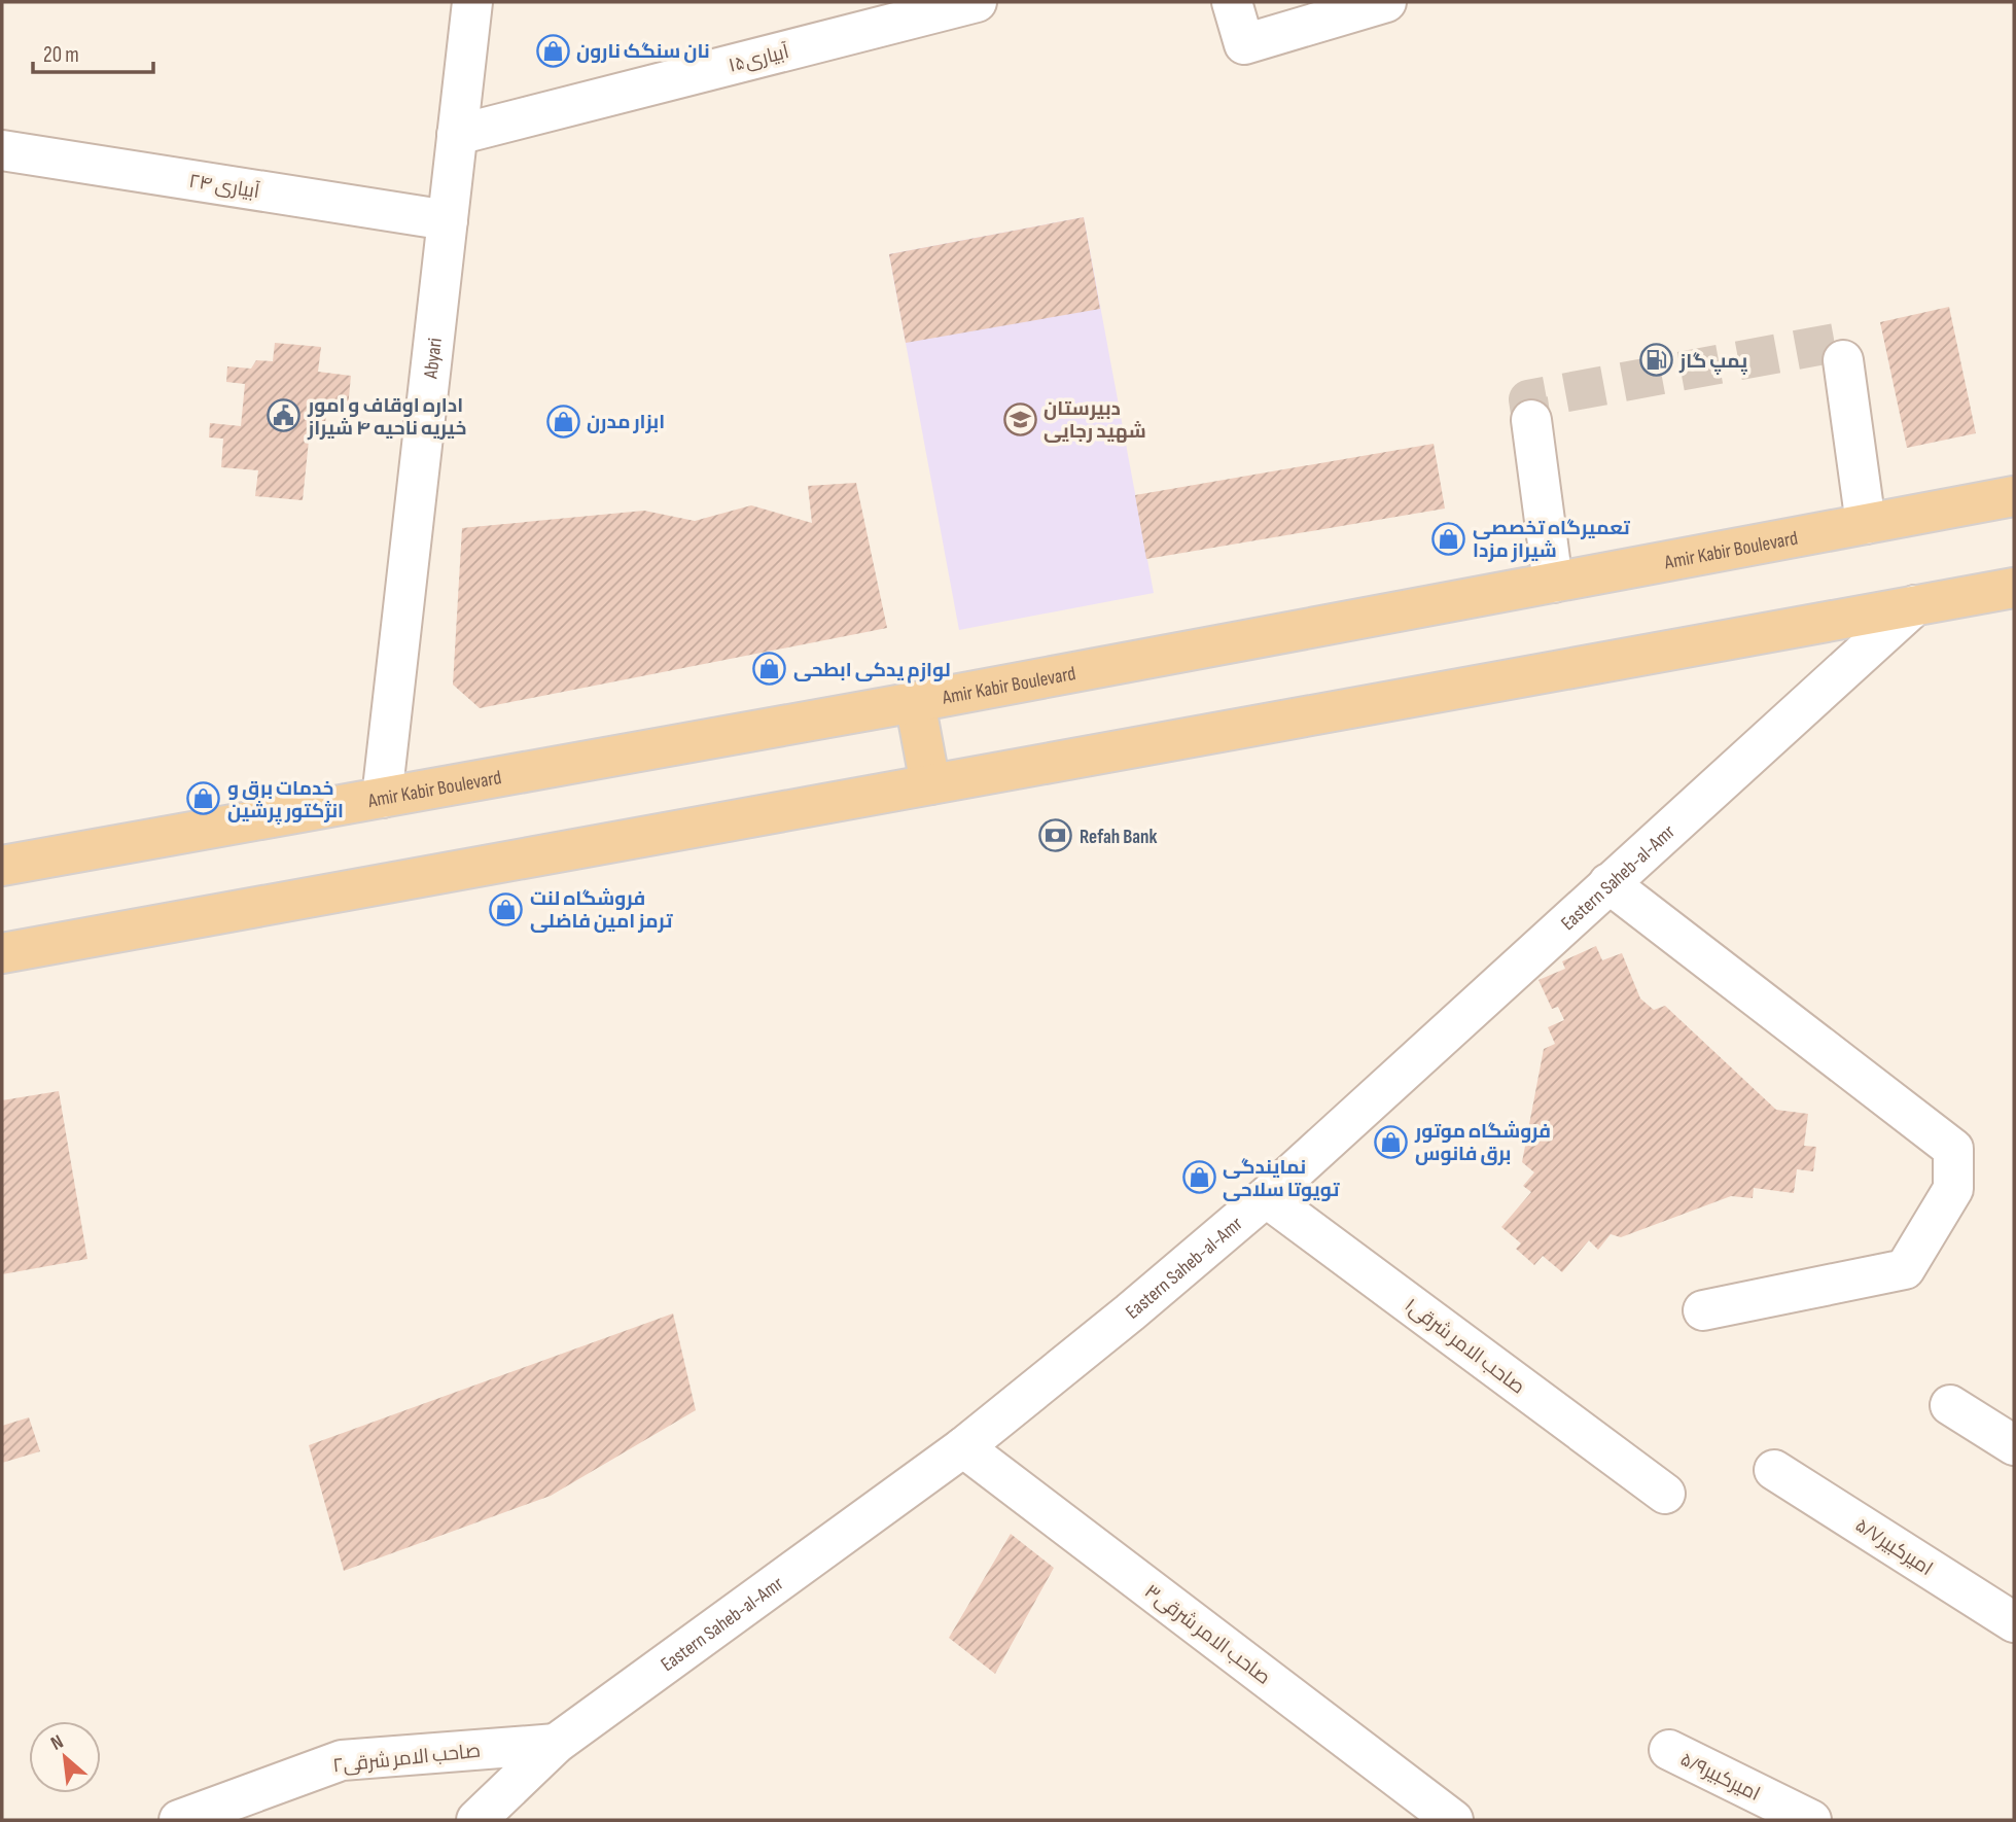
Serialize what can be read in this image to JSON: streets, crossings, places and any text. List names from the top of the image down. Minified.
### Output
{"streets":{"main road":["Amir Kabir Boulevard"],"street":["آبیاری۱۵","آبیاری ۲۴","Abyari","Eastern Saheb-al-Amr","صاحب الامر شرقی۱","امیرکبیر۵/۷","صاحب الامر شرقی۳","۲صاحب الامر شرقی","امیرکبیر۵/۹"]},"crossings":[["آبیاری۱۵","Abyari"],["آبیاری ۲۴","Abyari"],["Abyari","Amir Kabir Boulevard"],["Eastern Saheb-al-Amr","صاحب الامر شرقی۱"],["Eastern Saheb-al-Amr","صاحب الامر شرقی۳"],["Eastern Saheb-al-Amr","۲صاحب الامر شرقی"]],"places":{"shop":["نان سنگک نارون","ابزار مدرن","تعمیرگاه تخصصی شیراز مزدا","لوازم یدکی ابطحی","خدمات برق و انژکتور پرشین","فروشگاه لنت ترمز امین فاضلی","فروشگاه موتور برق فانوس","نمایندگی تویوتا سلاحی"],"fuel station":["پمپ گاز"],"public building":["اداره اوقاف و امور خیریه ناحیه ۴ شیراز"],"school or university":["دبیرستان شهید رجایی"],"bank":["Refah Bank"]},"scale_bar":"20 m","north":"top left"}
